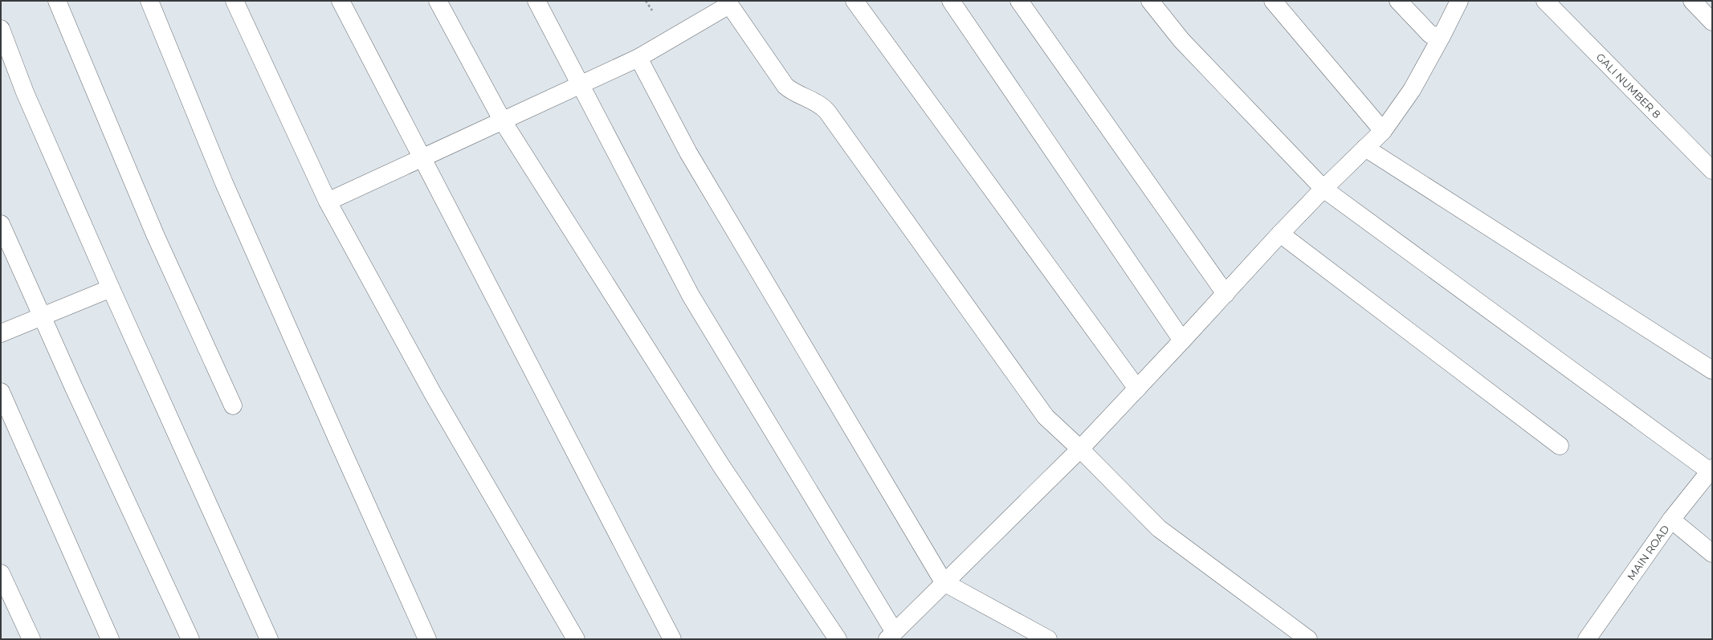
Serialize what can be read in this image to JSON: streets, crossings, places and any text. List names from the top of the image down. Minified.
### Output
{"streets":{"street":["GALI NUMBER 8","MAIN ROAD"]}}
